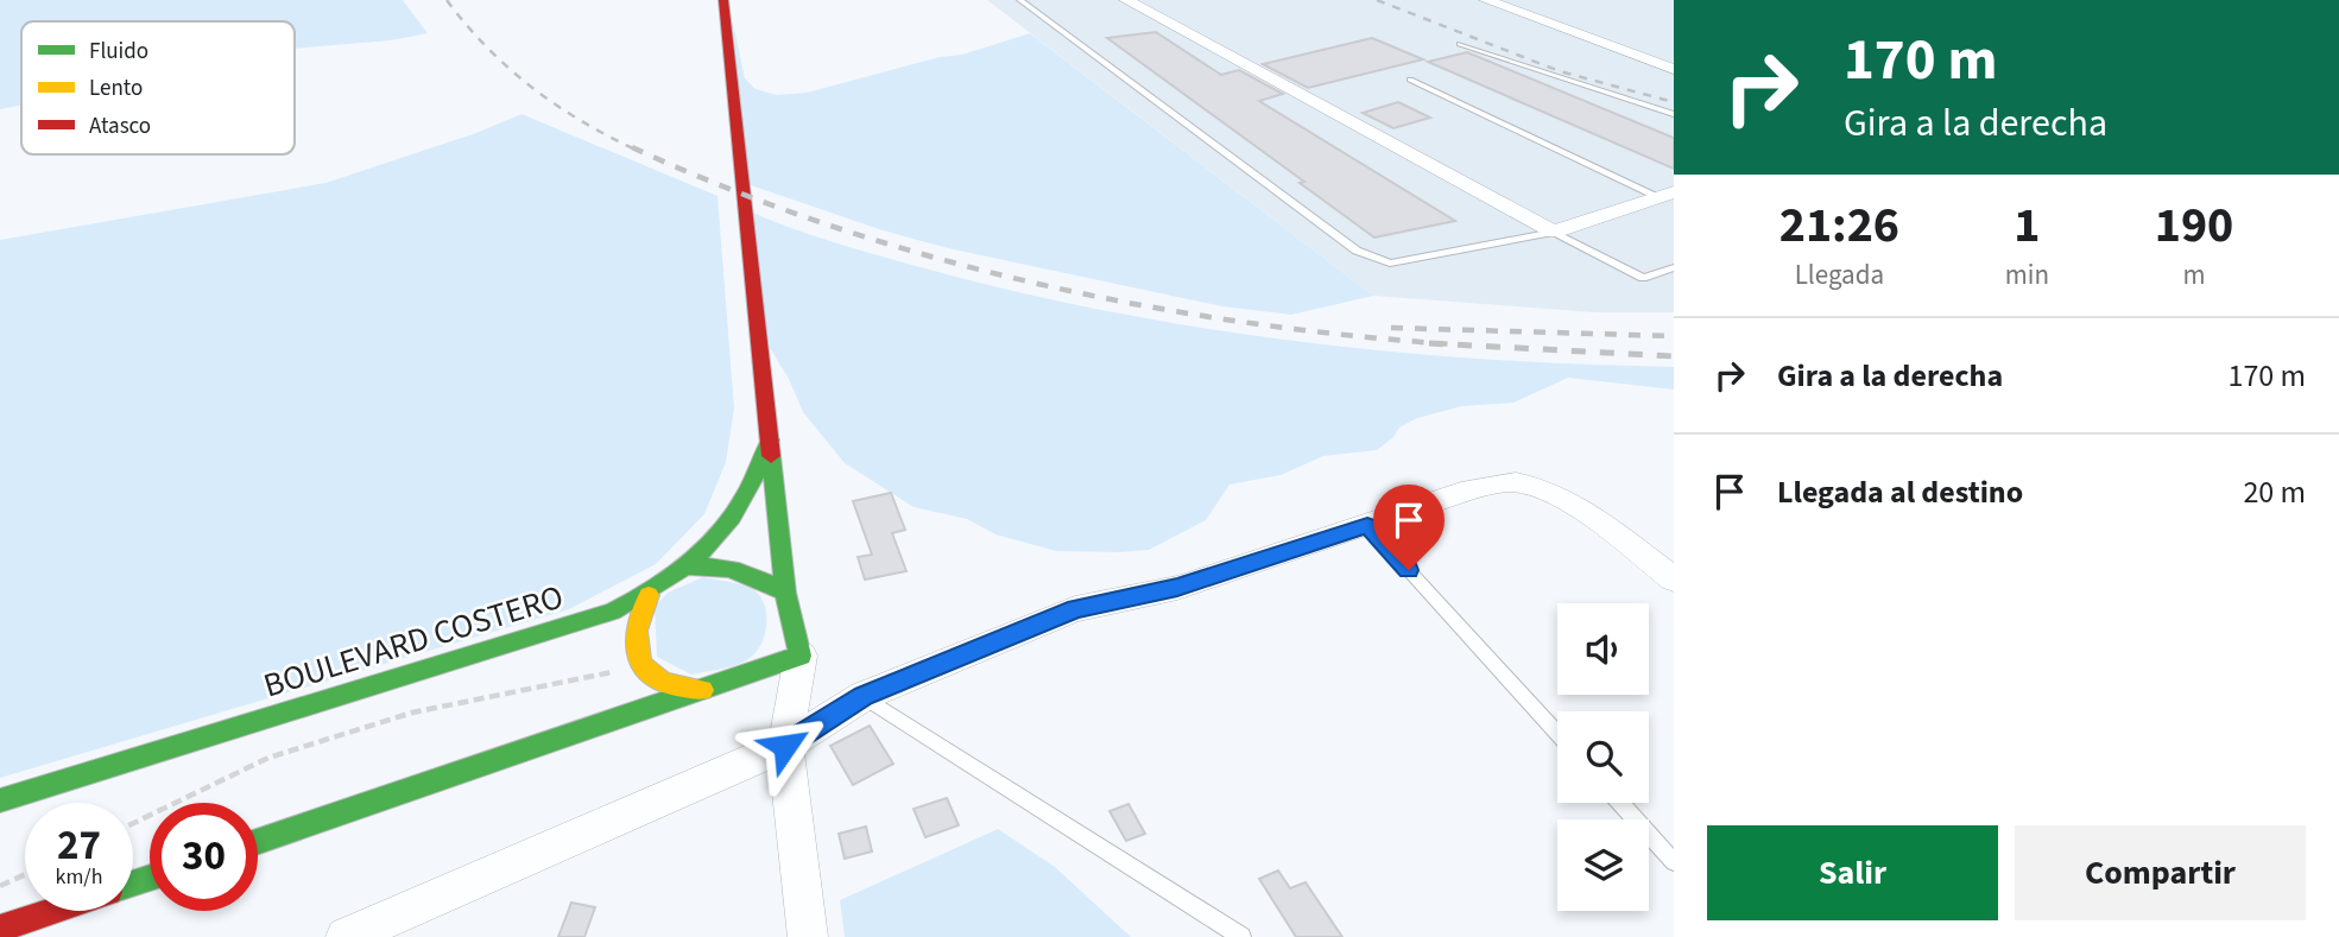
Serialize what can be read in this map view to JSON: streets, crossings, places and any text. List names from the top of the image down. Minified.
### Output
{"streets":{"main road":["BOULEVARD COSTERO"]},"legend":["Fluido","Lento","Atasco"],"page":{"turn":["170 m","Gira a la derecha"],"eta":["21:26","Llegada","1","min","190","m"],"list":[{"name":"Gira a la derecha","value":"170 m"},{"name":"Llegada al destino","value":"20 m"}],"speed":"27 km/h","limit":"30","buttons":["Salir","Compartir"]}}
